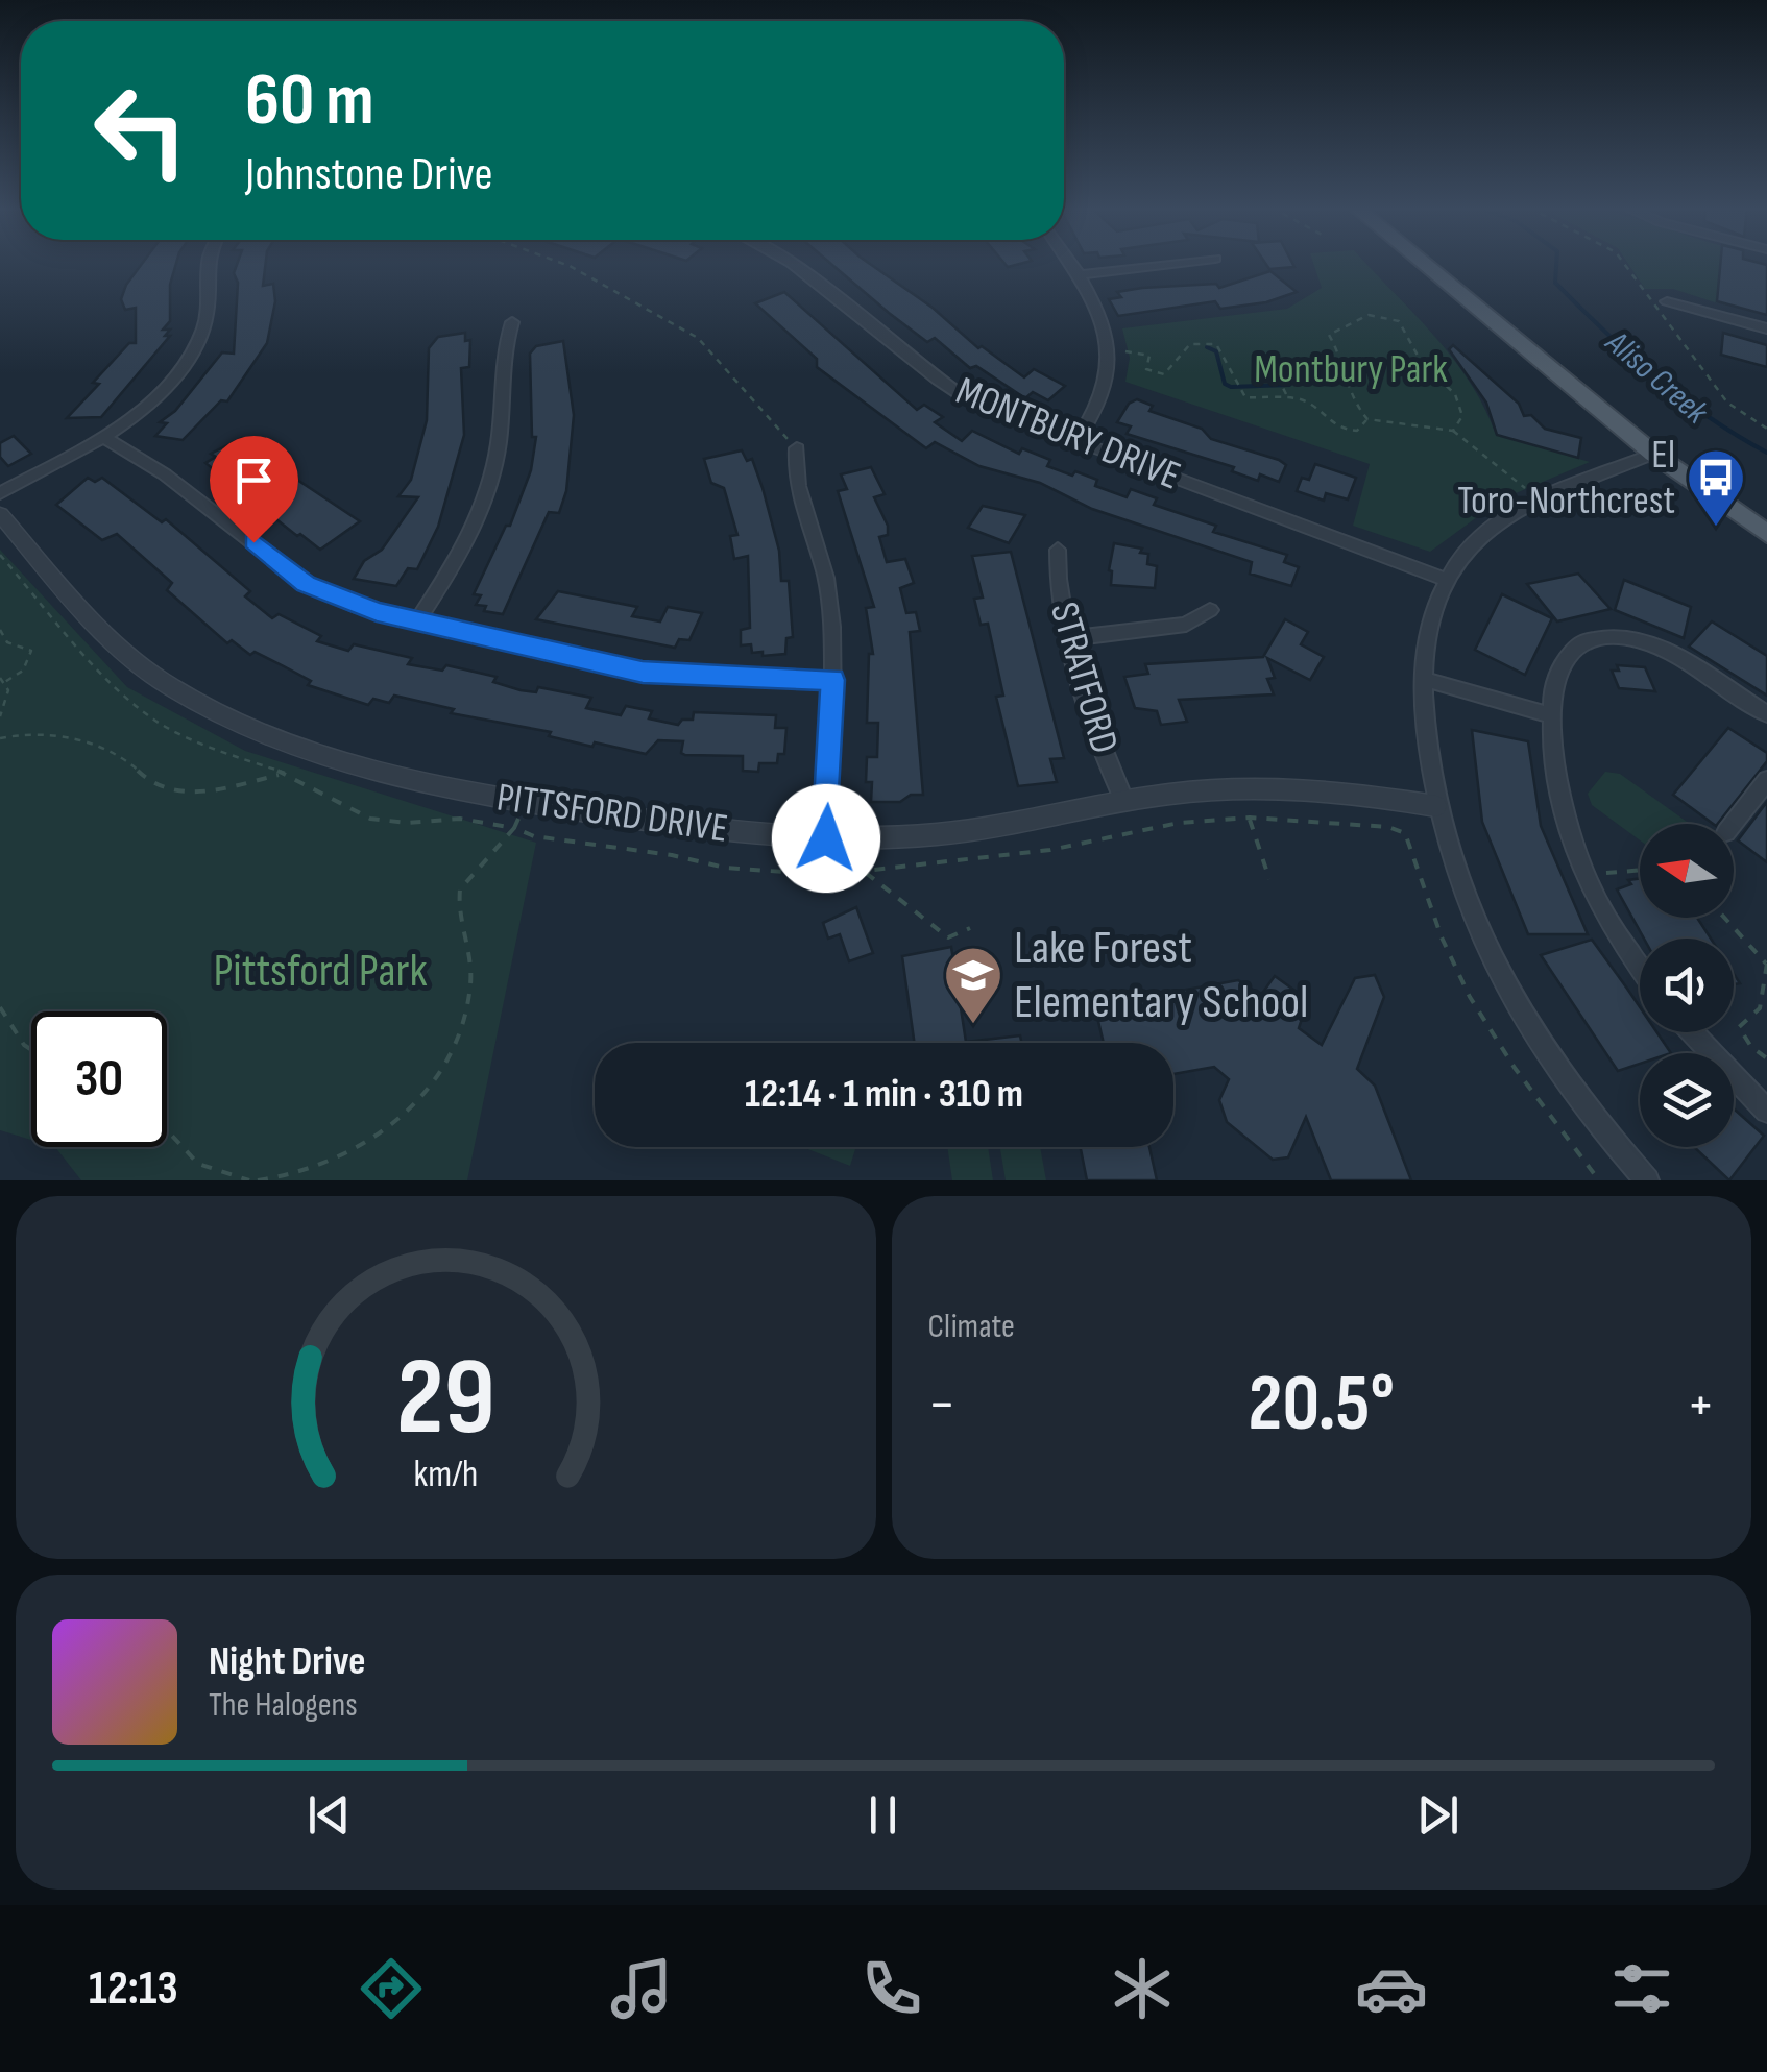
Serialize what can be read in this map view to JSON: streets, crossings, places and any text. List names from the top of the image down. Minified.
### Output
{"streets":{"street":["MONTBURY DRIVE","STRATFORD","PITTSFORD DRIVE"]},"crossings":[["STRATFORD","PITTSFORD DRIVE"]],"water":["Aliso Creek"],"parks":["Montbury Park","Pittsford Park"],"places":{"bus stop":["El Toro-Northcrest"],"school or university":["Lake Forest Elementary School"]},"north":"left","page":{"turn":["60 m","Johnstone Drive"],"limit":"30","trip":"12:14 · 1 min · 310 m","tile":"Climate","heat":["−","20.5°","+"],"song":["Night Drive","The Halogens"],"tabs":"12:13","gauge":["29","km/h"]}}
